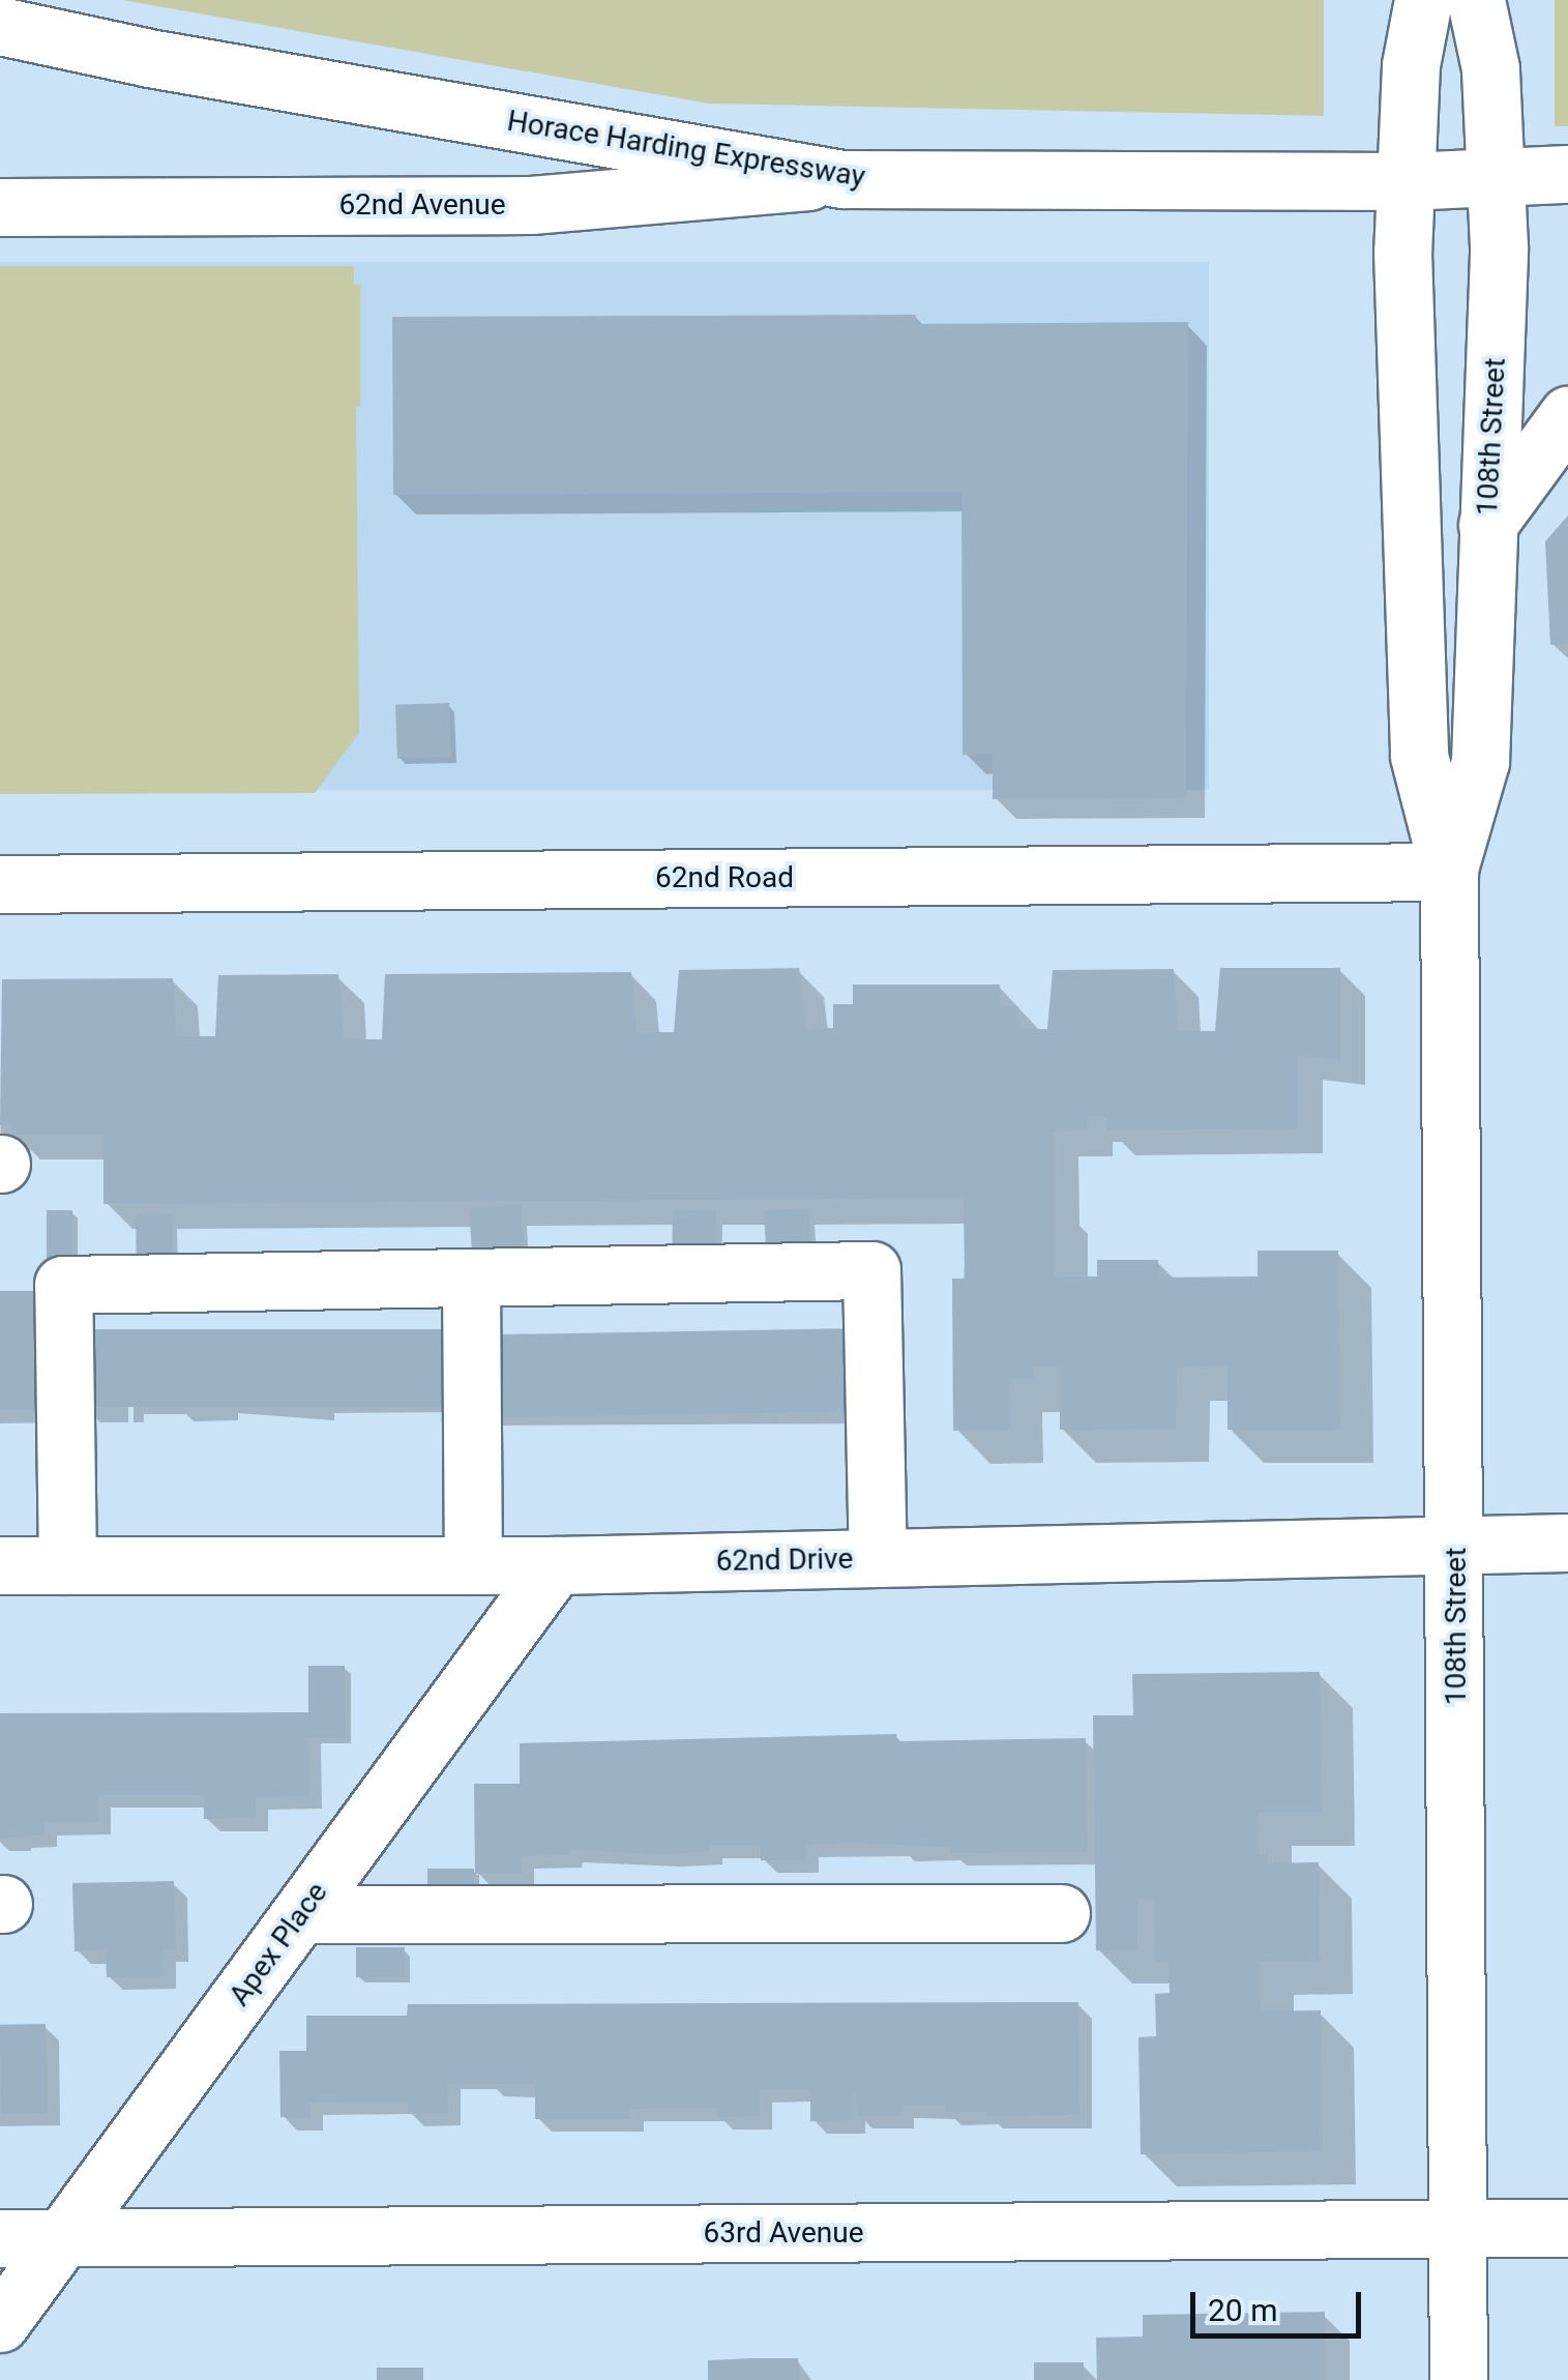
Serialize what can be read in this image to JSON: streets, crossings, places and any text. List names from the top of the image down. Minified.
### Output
{"streets":{"street":["Horace Harding Expressway","62nd Avenue","108th Street","62nd Road","62nd Drive","Apex Place","63rd Avenue"]},"crossings":[["Horace Harding Expressway","62nd Avenue"],["Horace Harding Expressway","108th Street"],["108th Street","62nd Road"],["108th Street","62nd Drive"],["108th Street","63rd Avenue"],["62nd Drive","Apex Place"],["Apex Place","63rd Avenue"]],"scale_bar":"20 m"}
